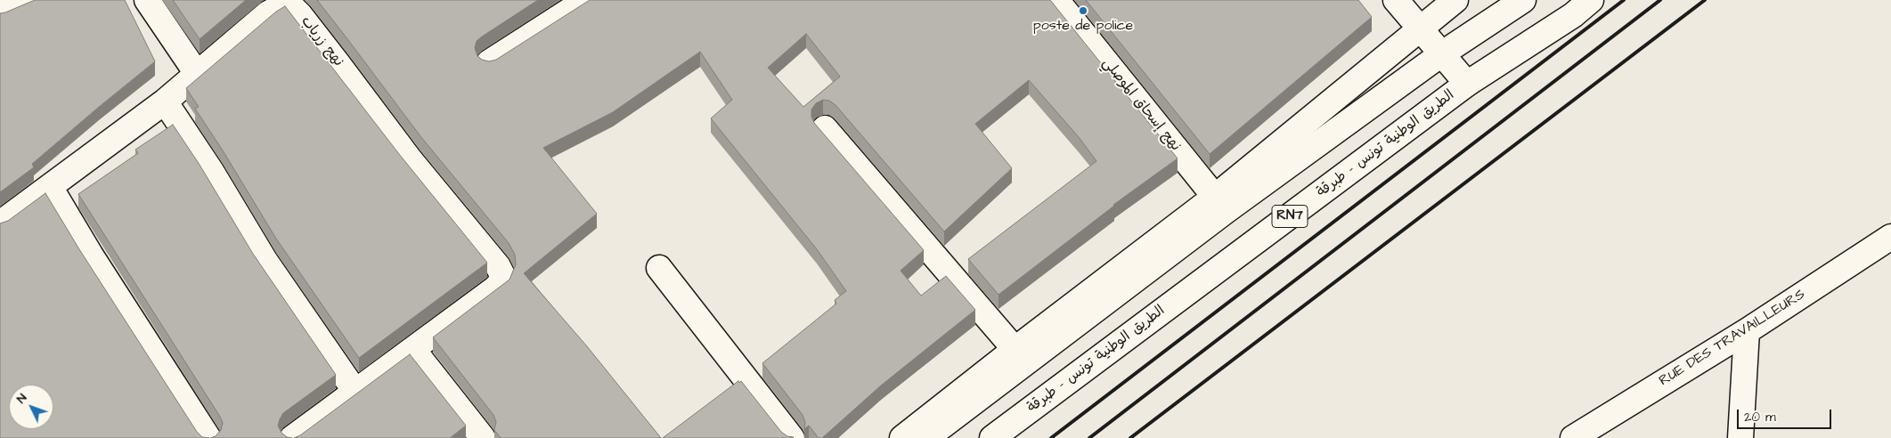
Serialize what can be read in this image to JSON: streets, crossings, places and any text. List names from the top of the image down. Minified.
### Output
{"streets":{"street":["نهج زرياب","نهج إسحاق الموصلي","الطريق الوطنية تونس - طبرقة","RN7","RUE DES TRAVAILLEURS"]},"places":["poste de police"],"scale_bar":"20 m","north":"top left"}
